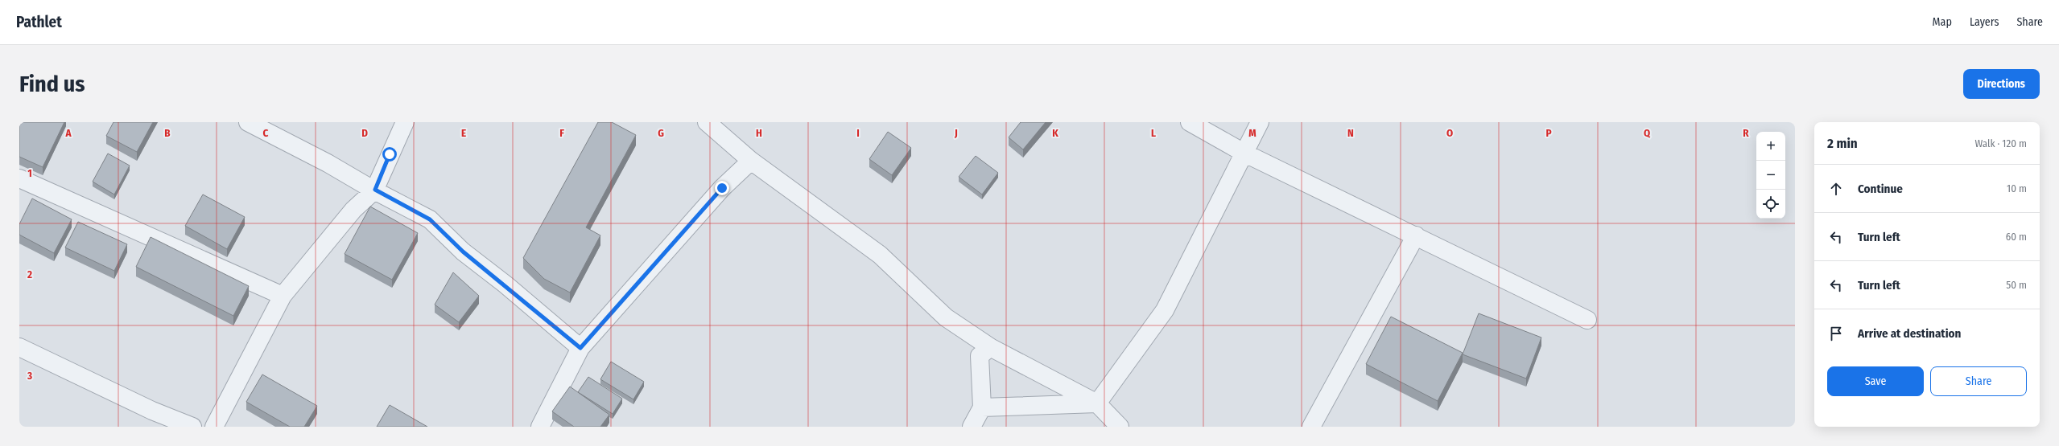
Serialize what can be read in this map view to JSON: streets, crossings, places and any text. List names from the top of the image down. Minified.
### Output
{"page":{"header":"Pathlet","nav":["Map","Layers","Share"],"buttons":["Directions",["Save","Share"]],"title":"Find us","heading":["2 min","Walk · 120 m"],"map_buttons":["+","−"],"list":[["Continue","10 m"],["Turn left","60 m"],["Turn left","50 m"],"Arrive at destination"]},"grid":{"columns":["A","B","C","D","E","F","G","H","I","J","K","L","M","N","O","P","Q","R"],"rows":["1","2","3"]}}
